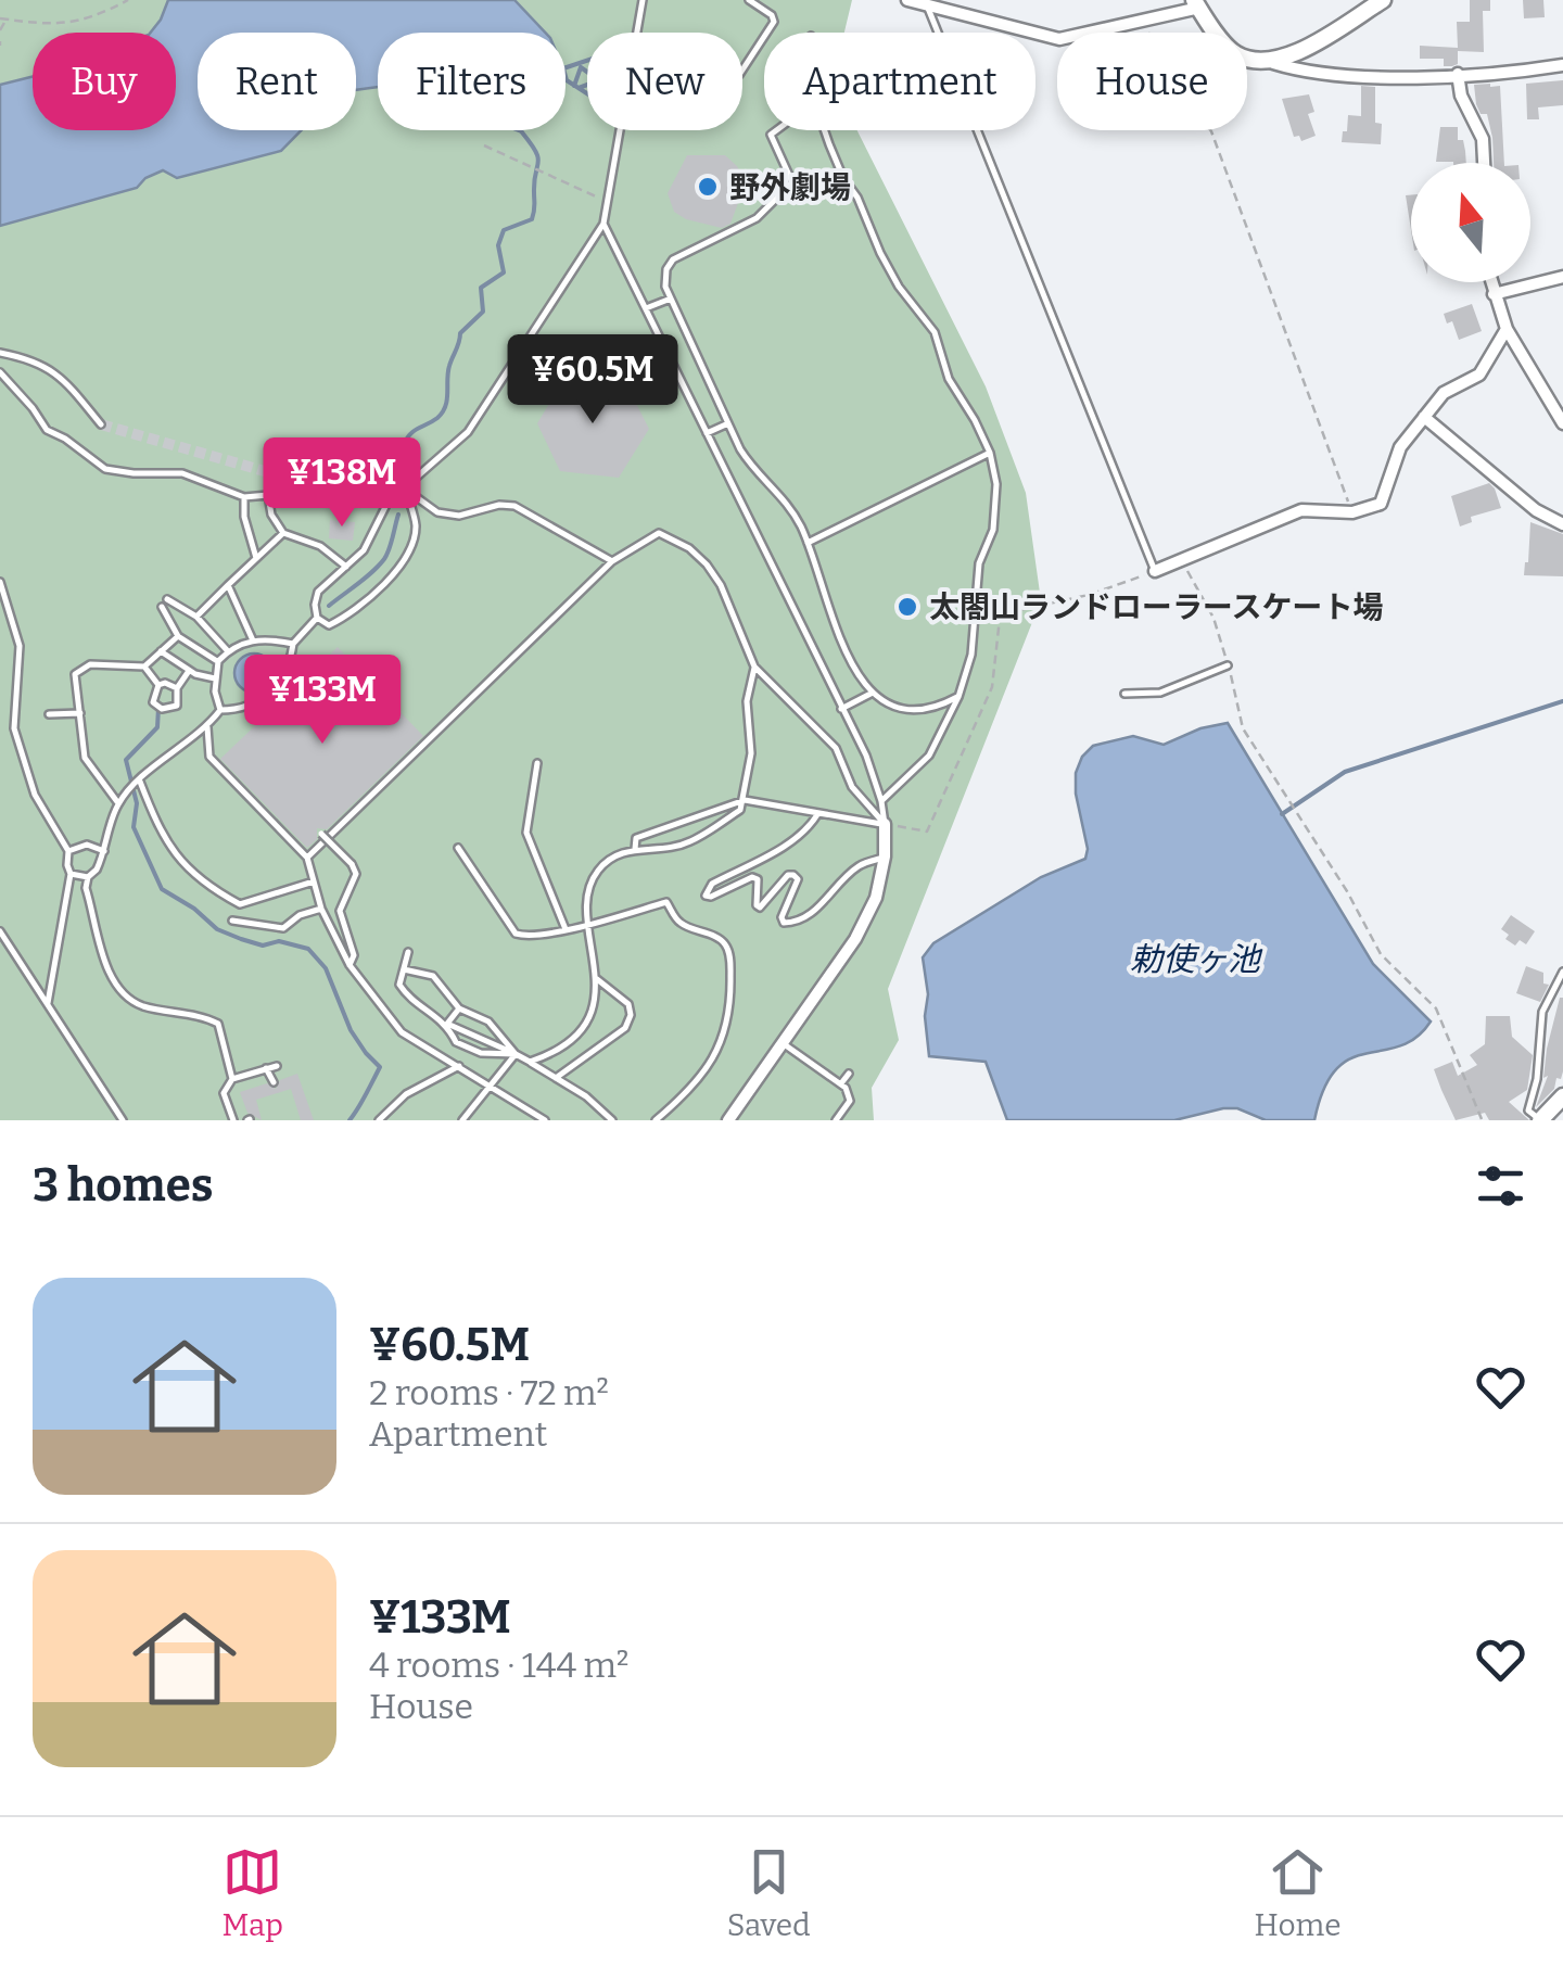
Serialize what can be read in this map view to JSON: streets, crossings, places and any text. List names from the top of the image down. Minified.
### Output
{"water":["勅使ヶ池"],"places":["野外劇場","太閤山ランドローラースケート場"],"north":"top","page":{"chip":["Buy","Rent","Filters","New","Apartment","House"],"price":["¥60.5M","¥138M","¥133M"],"heading":"3 homes","list":[{"name":"¥60.5M","note":"2 rooms · 72 m² · Apartment"},{"name":"¥133M","note":"4 rooms · 144 m² · House"}],"tabs":["Map","Saved","Home"]}}
